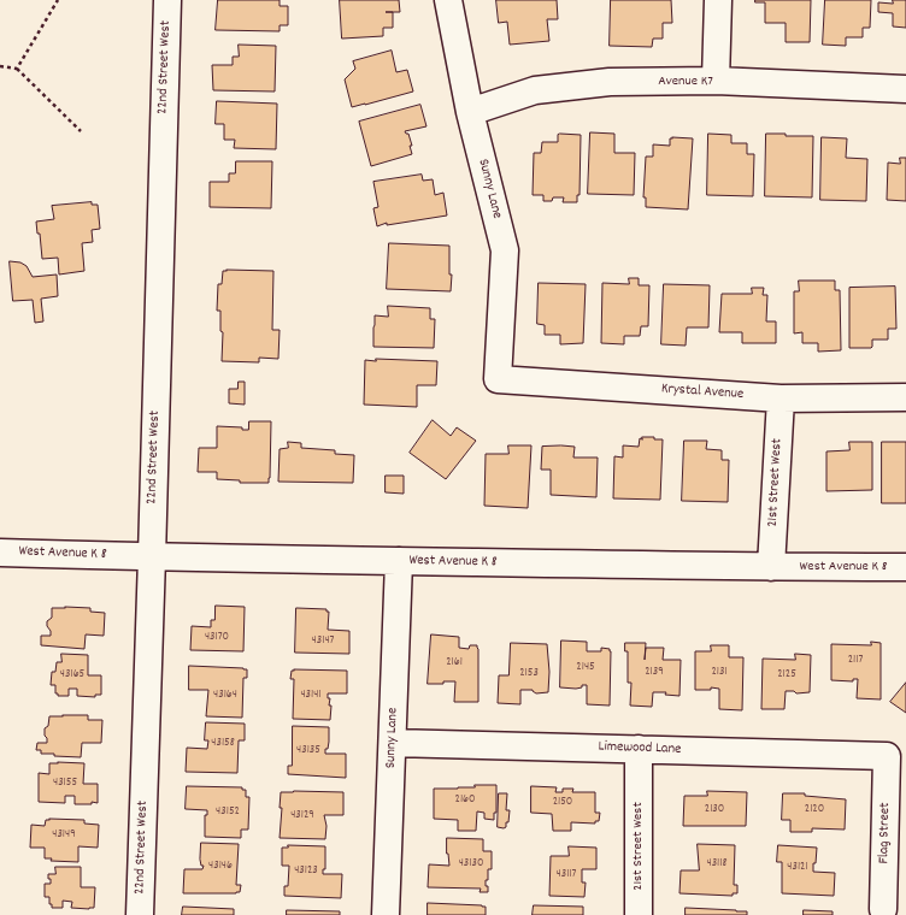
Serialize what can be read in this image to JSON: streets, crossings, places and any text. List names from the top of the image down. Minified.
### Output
{"streets":{"street":["22nd Street West","Avenue K7","Sunny Lane","Krystal Avenue","21st Street West","West Avenue K 8","Limewood Lane","Flag Street"]},"crossings":[["22nd Street West","West Avenue K 8"],["Avenue K7","Sunny Lane"],["Sunny Lane","Krystal Avenue"],["Sunny Lane","West Avenue K 8"],["Sunny Lane","Limewood Lane"],["Krystal Avenue","21st Street West"],["21st Street West","West Avenue K 8"],["21st Street West","Limewood Lane"],["Limewood Lane","Flag Street"]],"house_numbers":["43170","43147","2117","2161","2145","2139","2131","2153","43165","2125","43164","43141","43158","43135","43155","2160","2150","2130","2120","43152","43129","43149","43130","43118","43146","43121","43123","43117"]}
